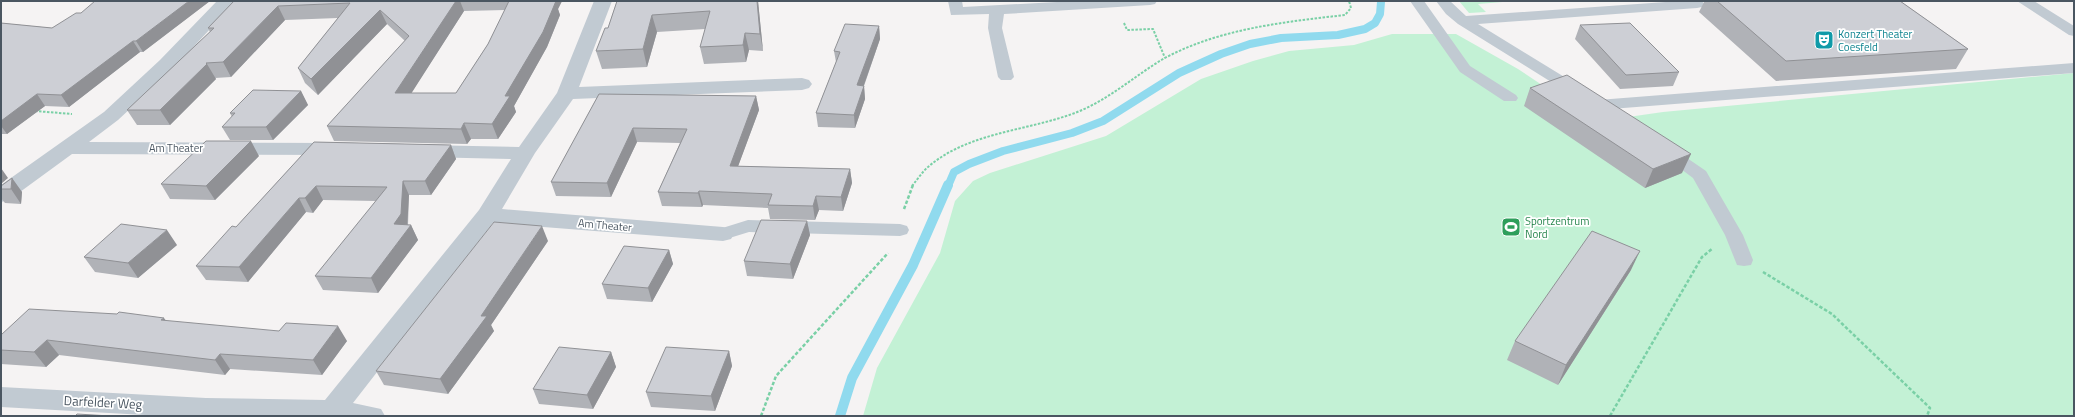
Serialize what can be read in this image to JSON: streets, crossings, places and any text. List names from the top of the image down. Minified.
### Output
{"streets":{"street":["Am Theater","Darfelder Weg"]},"places":{"theatre":["Konzert Theater Coesfeld"],"sports":["Sportzentrum Nord"]}}
